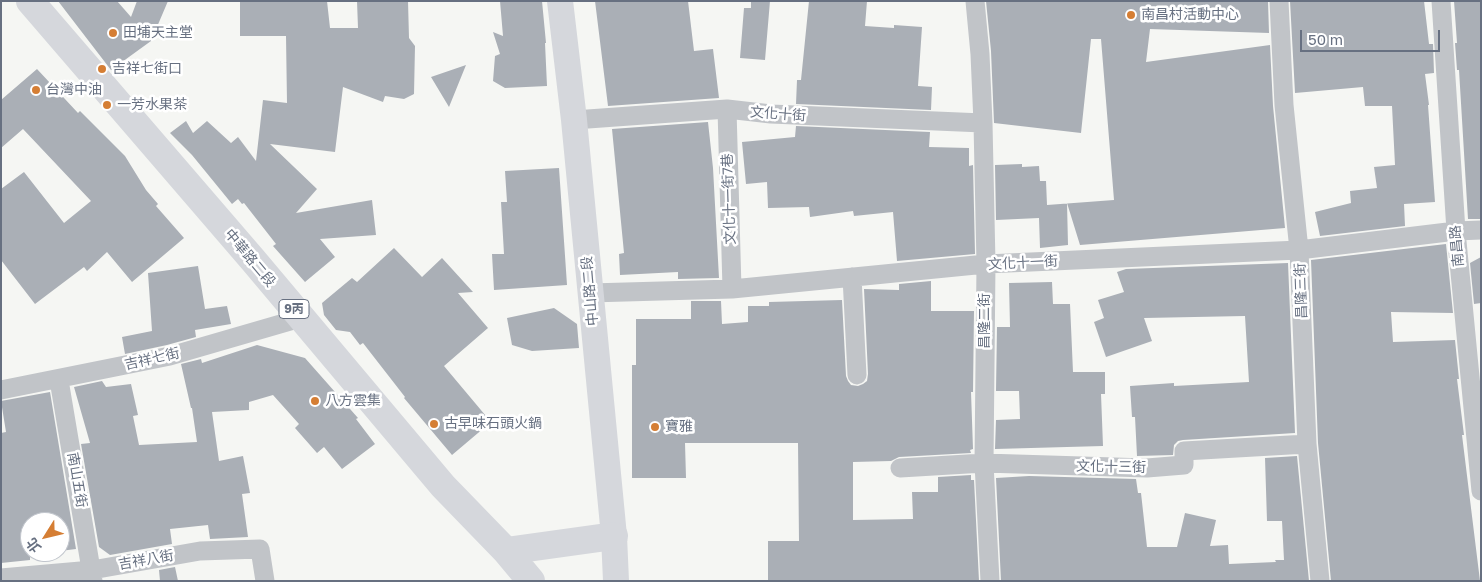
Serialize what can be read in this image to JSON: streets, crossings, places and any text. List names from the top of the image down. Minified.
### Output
{"streets":{"main road":["中華路二段","9丙"],"street":["文化十街","文化十一街7巷","南昌路","文化十一街","中山路二段","昌隆三街","昌隆二街","吉祥七街","文化十三街","南山五街","吉祥八街"]},"crossings":[["文化十街","文化十一街7巷"],["文化十街","中山路二段"],["文化十街","昌隆二街"],["文化十一街7巷","文化十一街"],["南昌路","文化十一街"],["中華路二段","吉祥七街"],["文化十一街","中山路二段"],["文化十一街","昌隆三街"],["文化十一街","昌隆二街"],["昌隆三街","文化十三街"],["昌隆二街","文化十三街"],["吉祥七街","南山五街"],["南山五街","吉祥八街"]],"places":["南昌村活動中心","田埔天主堂","吉祥七街口","台灣中油","一芳水果茶","八方雲集","古早味石頭火鍋","寶雅"],"scale_bar":"50 m","north":"bottom left"}
